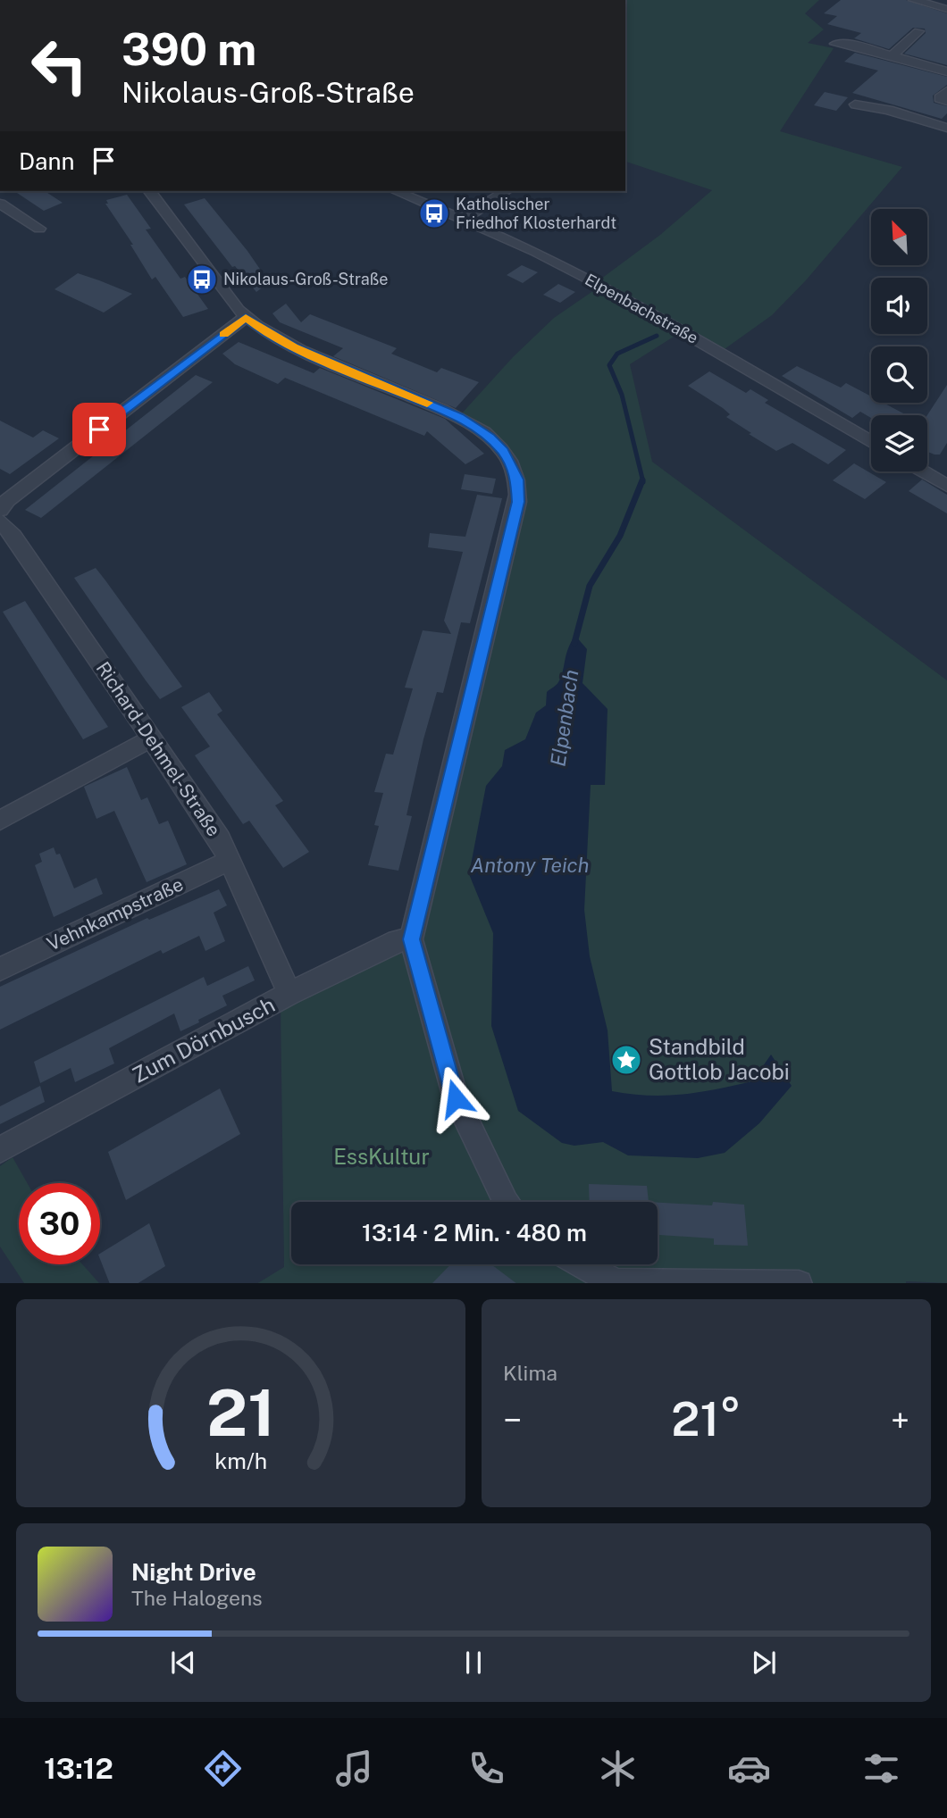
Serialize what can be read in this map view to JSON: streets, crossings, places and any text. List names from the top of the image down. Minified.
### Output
{"streets":{"street":["Elpenbachstraße","Richard-Dehmel-Straße","Vehnkampstraße","Zum Dörnbusch"]},"crossings":[["Richard-Dehmel-Straße","Vehnkampstraße"],["Richard-Dehmel-Straße","Zum Dörnbusch"]],"water":["Elpenbach","Antony Teich"],"parks":["EssKultur"],"places":{"bus stop":["Katholischer Friedhof Klosterhardt","Nikolaus-Groß-Straße"],"place":["Standbild Gottlob Jacobi"]},"north":"top left","page":{"turn":["390 m","Nikolaus-Groß-Straße"],"then":"Dann","limit":"30","trip":"13:14 · 2 Min. · 480 m","tile":"Klima","heat":["−","21°","+"],"song":["Night Drive","The Halogens"],"tabs":"13:12","gauge":["21","km/h"]}}
